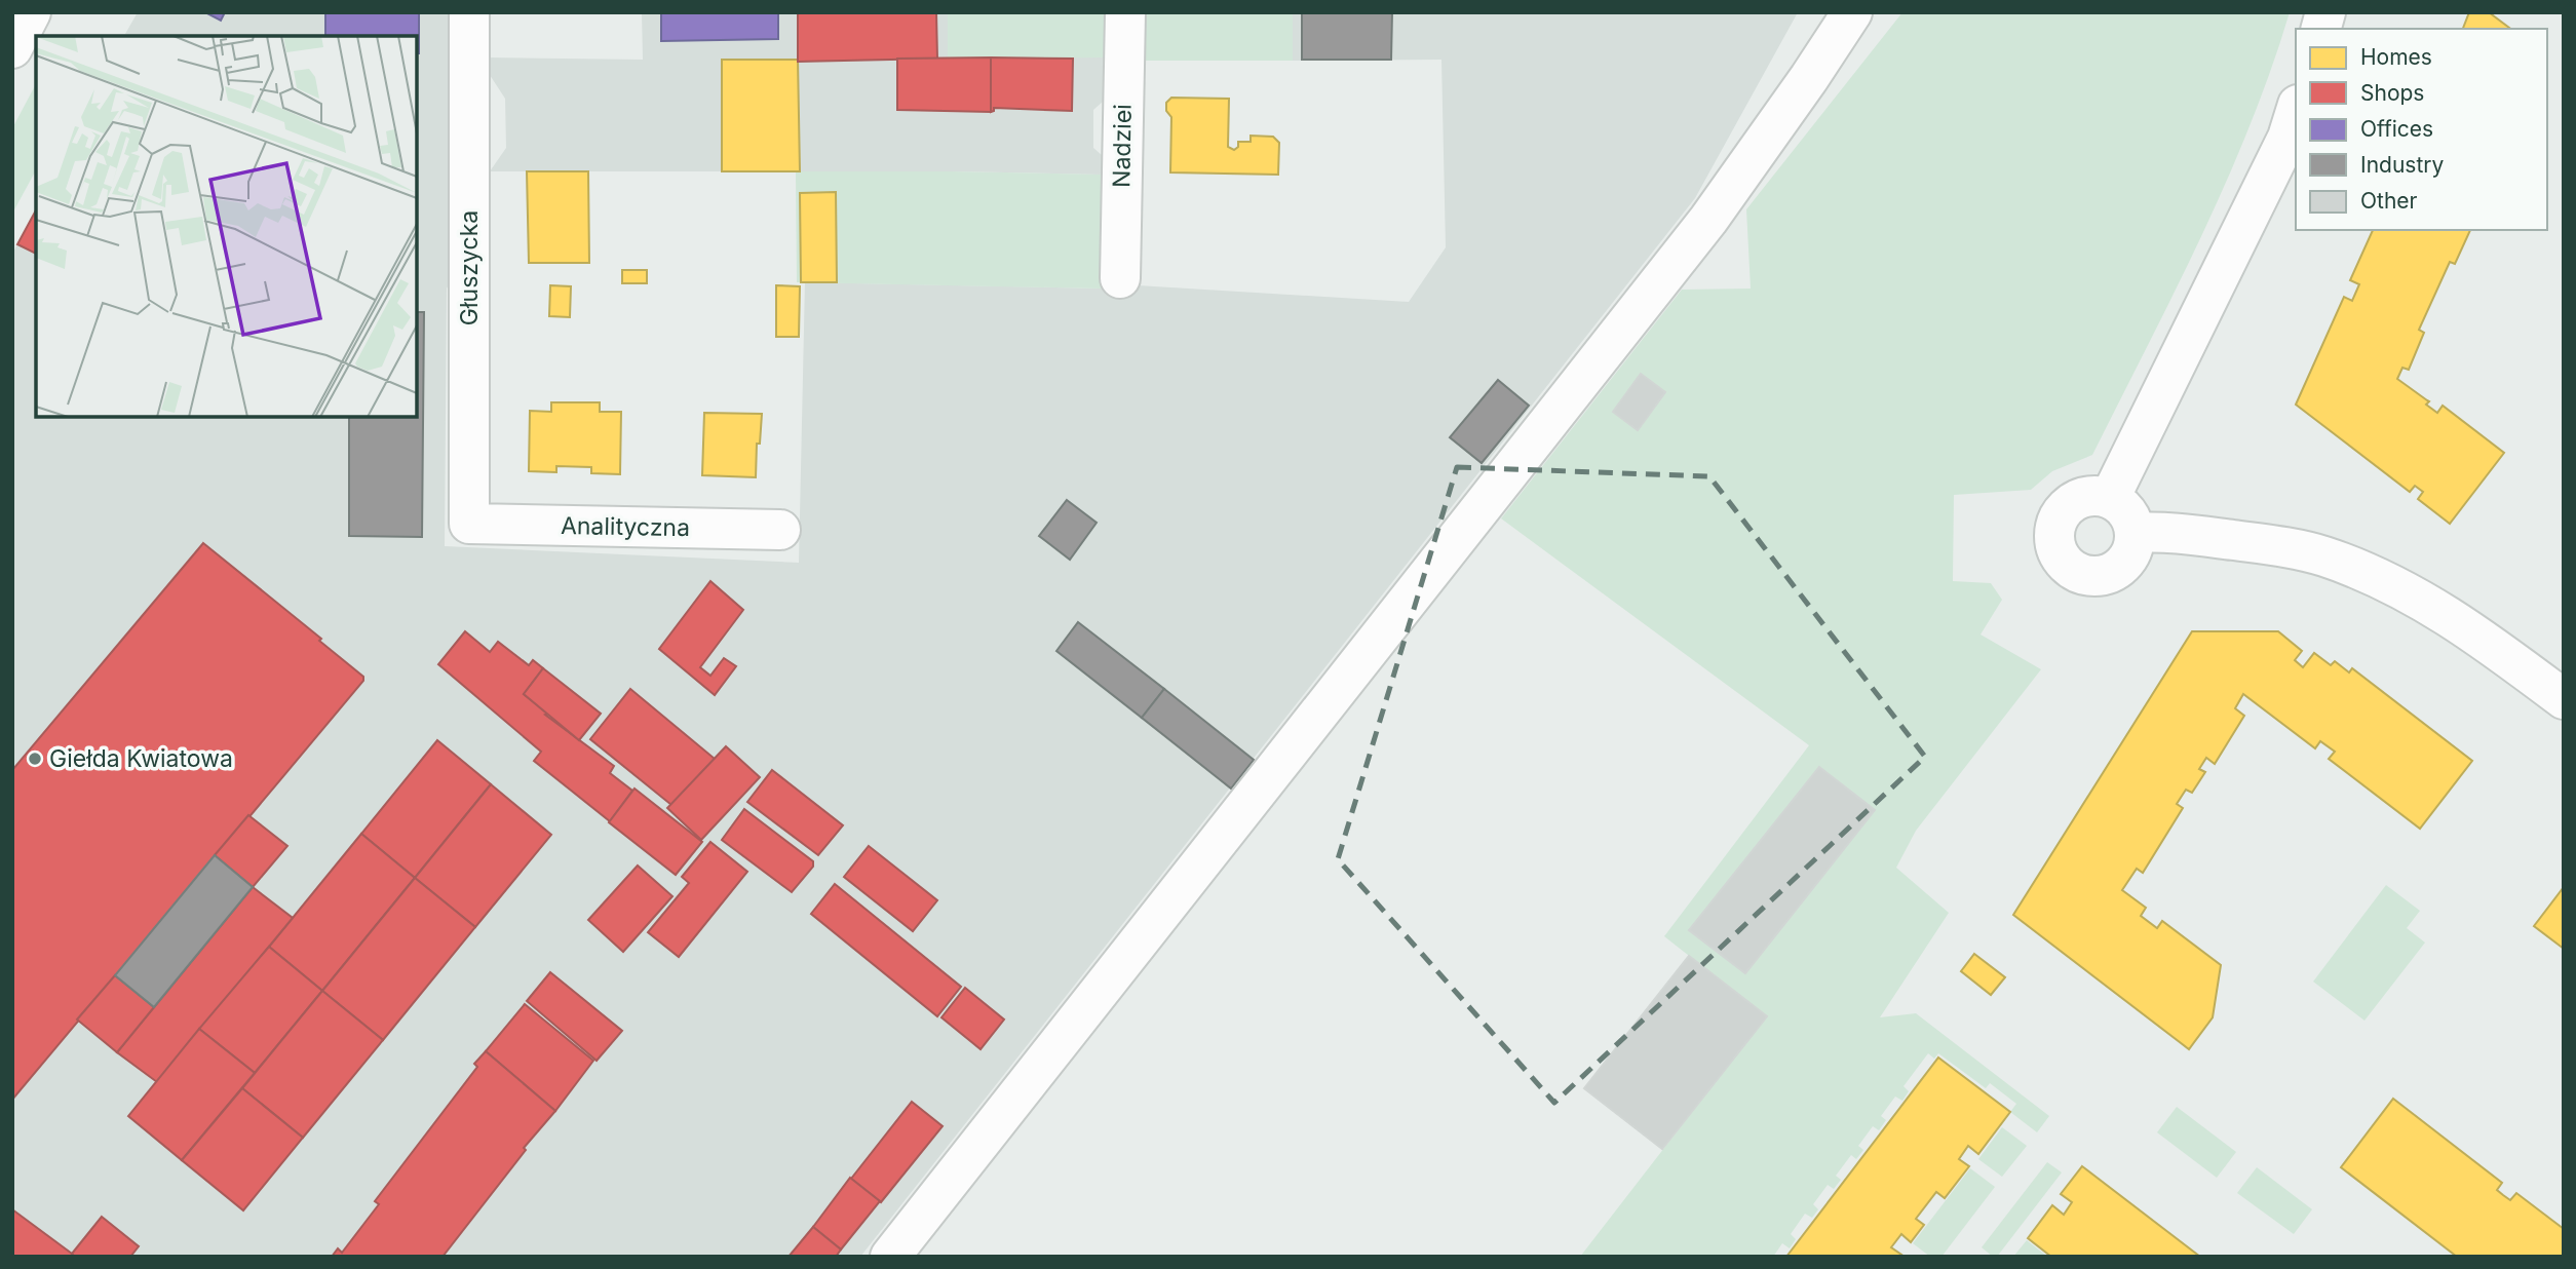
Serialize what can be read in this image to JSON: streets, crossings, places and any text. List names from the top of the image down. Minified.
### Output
{"streets":{"street":["Nadziei","Głuszycka","Analityczna"]},"crossings":[["Głuszycka","Analityczna"]],"places":["Giełda Kwiatowa"],"legend":["Homes","Shops","Offices","Industry","Other"]}
